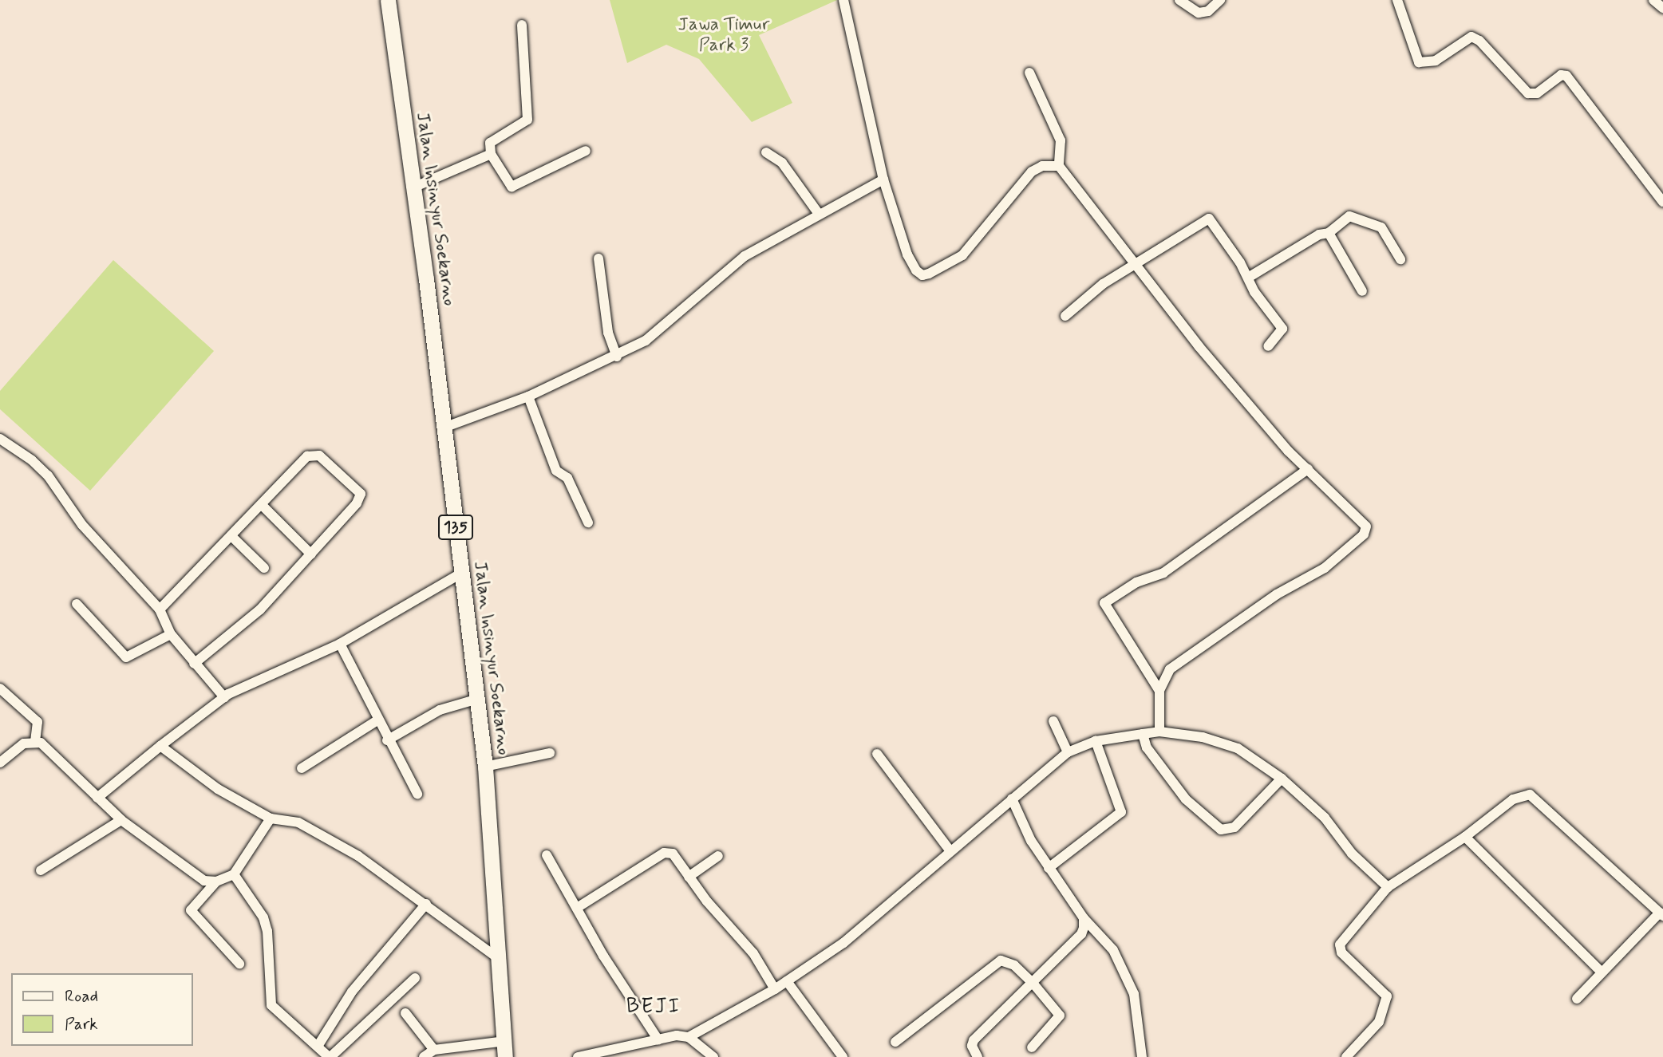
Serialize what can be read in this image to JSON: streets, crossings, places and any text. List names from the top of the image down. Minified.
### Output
{"streets":{"main road":["Jalan Insinyur Soekarno","135"]},"districts":["BEJI"],"parks":["Jawa Timur Park 3"],"legend":["Road","Park"]}
